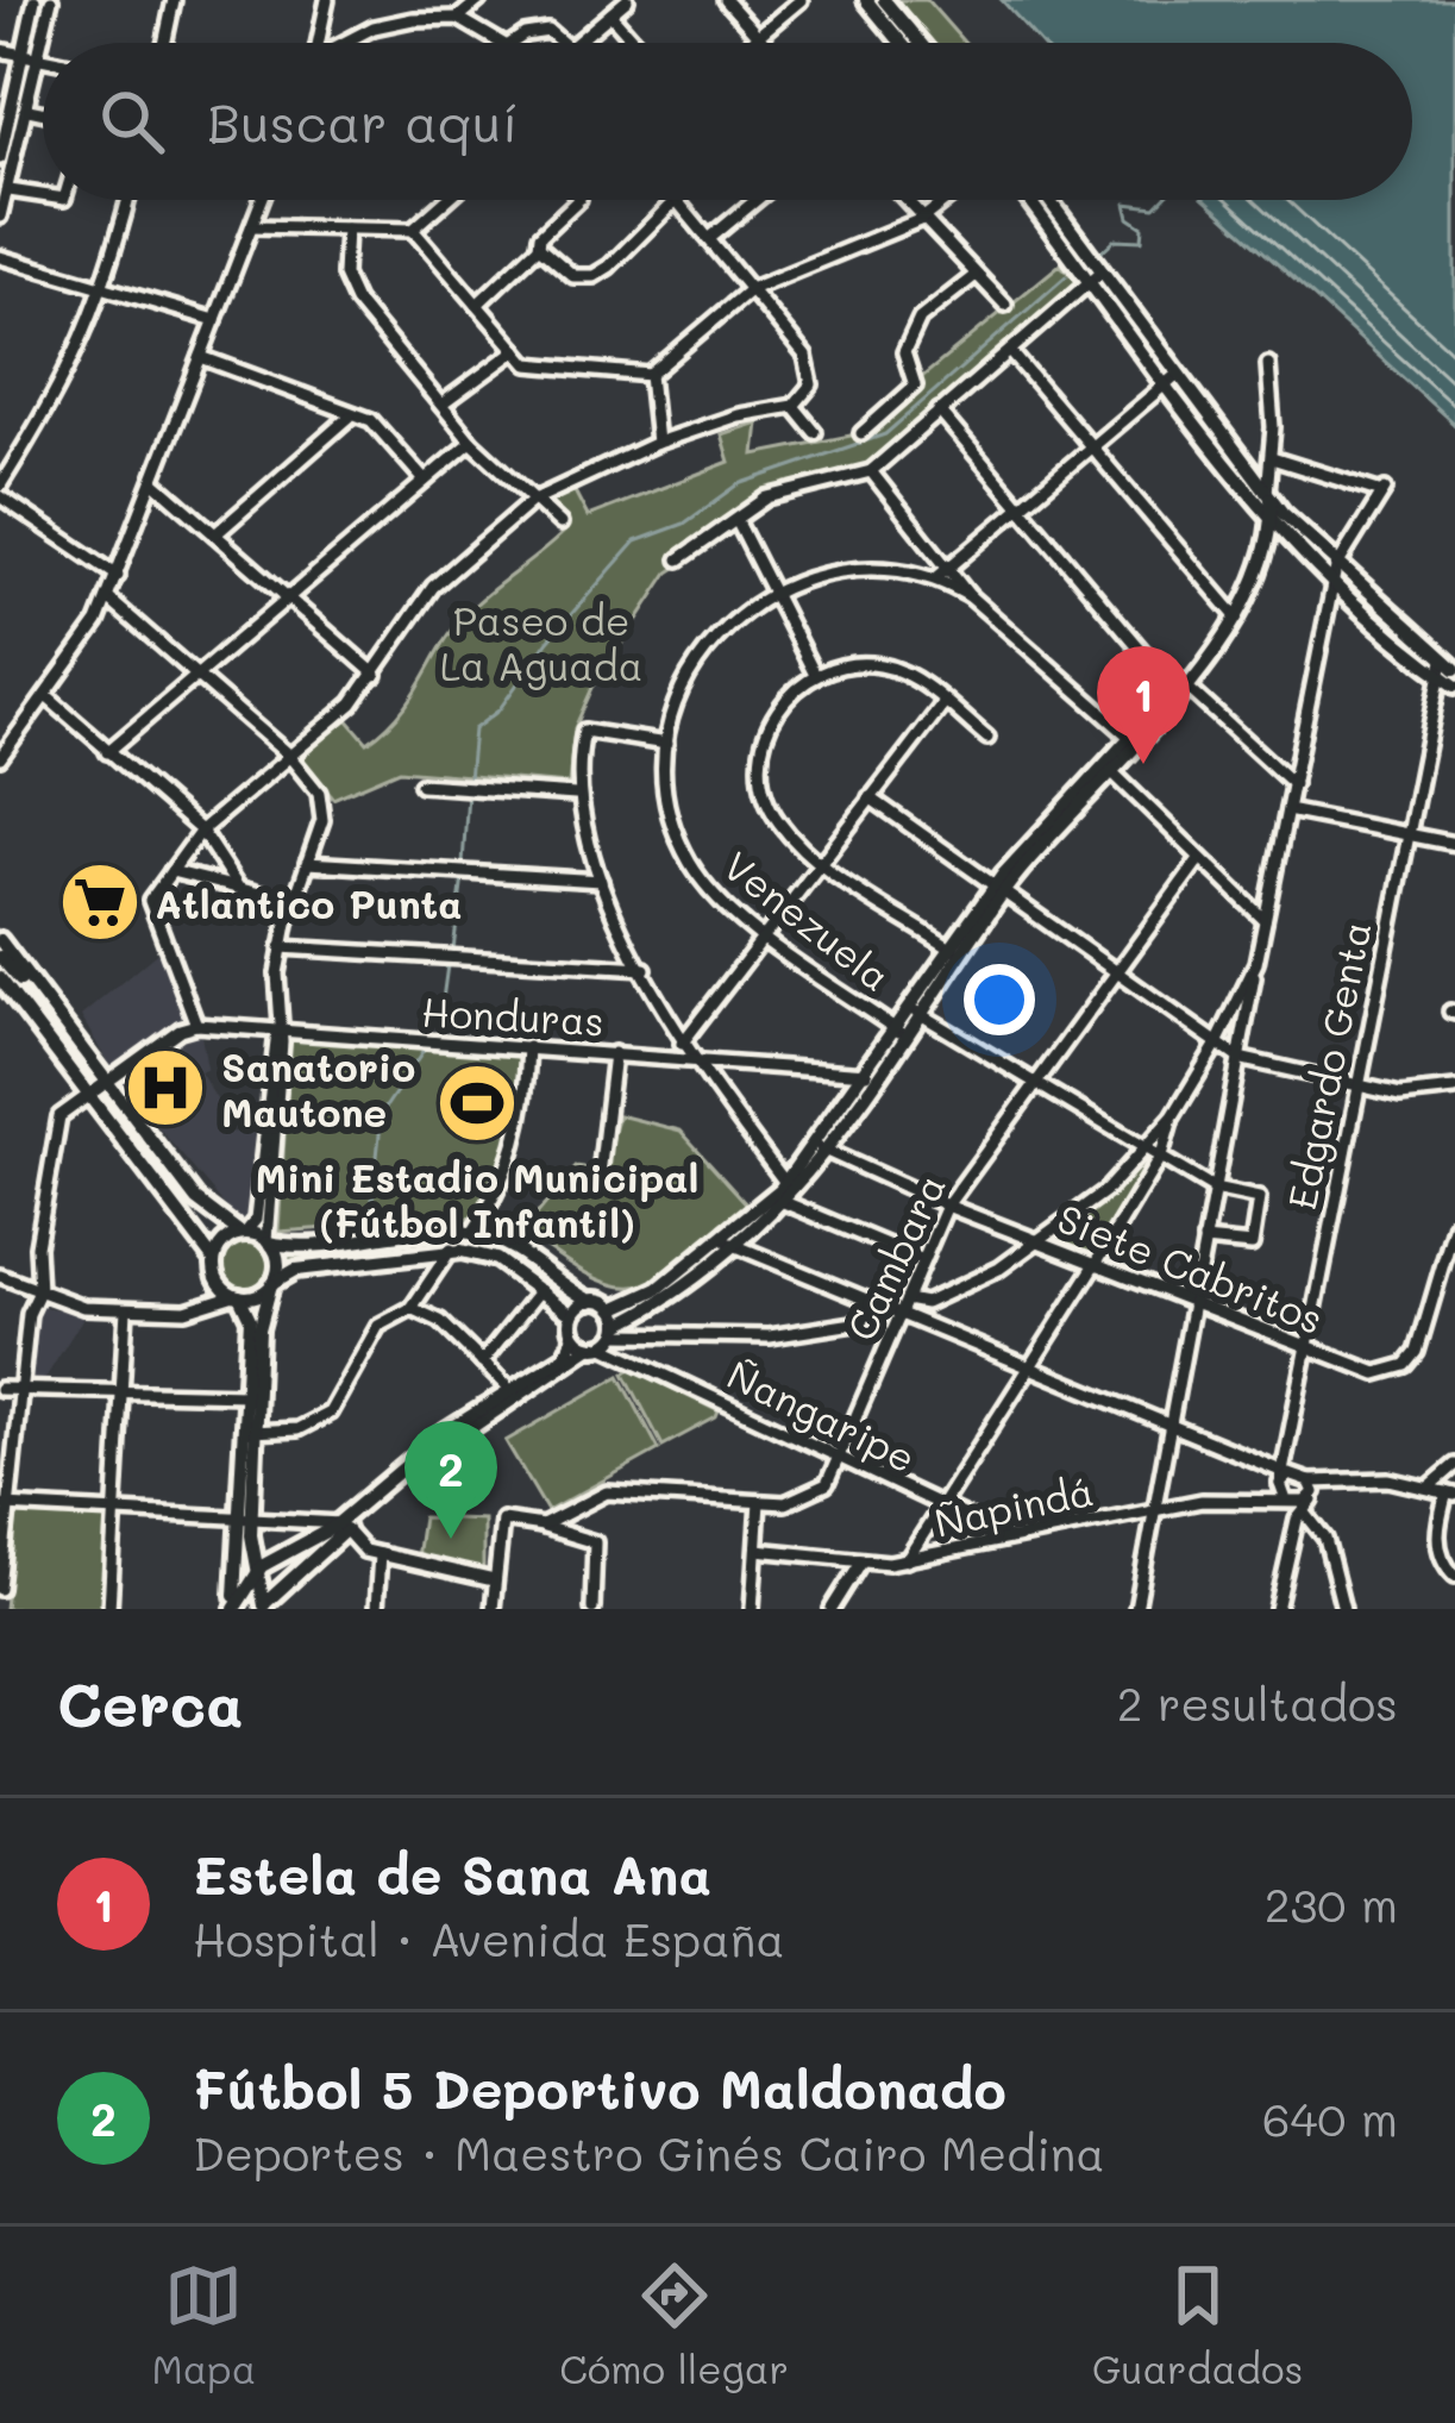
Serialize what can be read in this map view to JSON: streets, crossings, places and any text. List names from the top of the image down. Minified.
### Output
{"streets":{"street":["Venezuela","Honduras","Edgardo Genta","Cambara","Siete Cabritos","Ñangaripe","Ñapindá"]},"crossings":[["Edgardo Genta","Siete Cabritos"],["Edgardo Genta","Ñapindá"],["Cambara","Siete Cabritos"],["Cambara","Ñangaripe"],["Ñangaripe","Ñapindá"]],"parks":["Paseo de La Aguada"],"places":{"supermarket":["Atlantico Punta"],"hospital":["Sanatorio Mautone"],"sports":["Mini Estadio Municipal (Fútbol Infantil)"]},"page":{"search":"Buscar aquí","pins":["1","2"],"heading":["Cerca","2 resultados"],"list":[{"mark":"1","name":"Estela de Sana Ana","note":"Hospital · Avenida España","value":"230 m"},{"mark":"2","name":"Fútbol 5 Deportivo Maldonado","note":"Deportes · Maestro Ginés Cairo Medina","value":"640 m"}],"nav":["Mapa","Cómo llegar","Guardados"]}}
